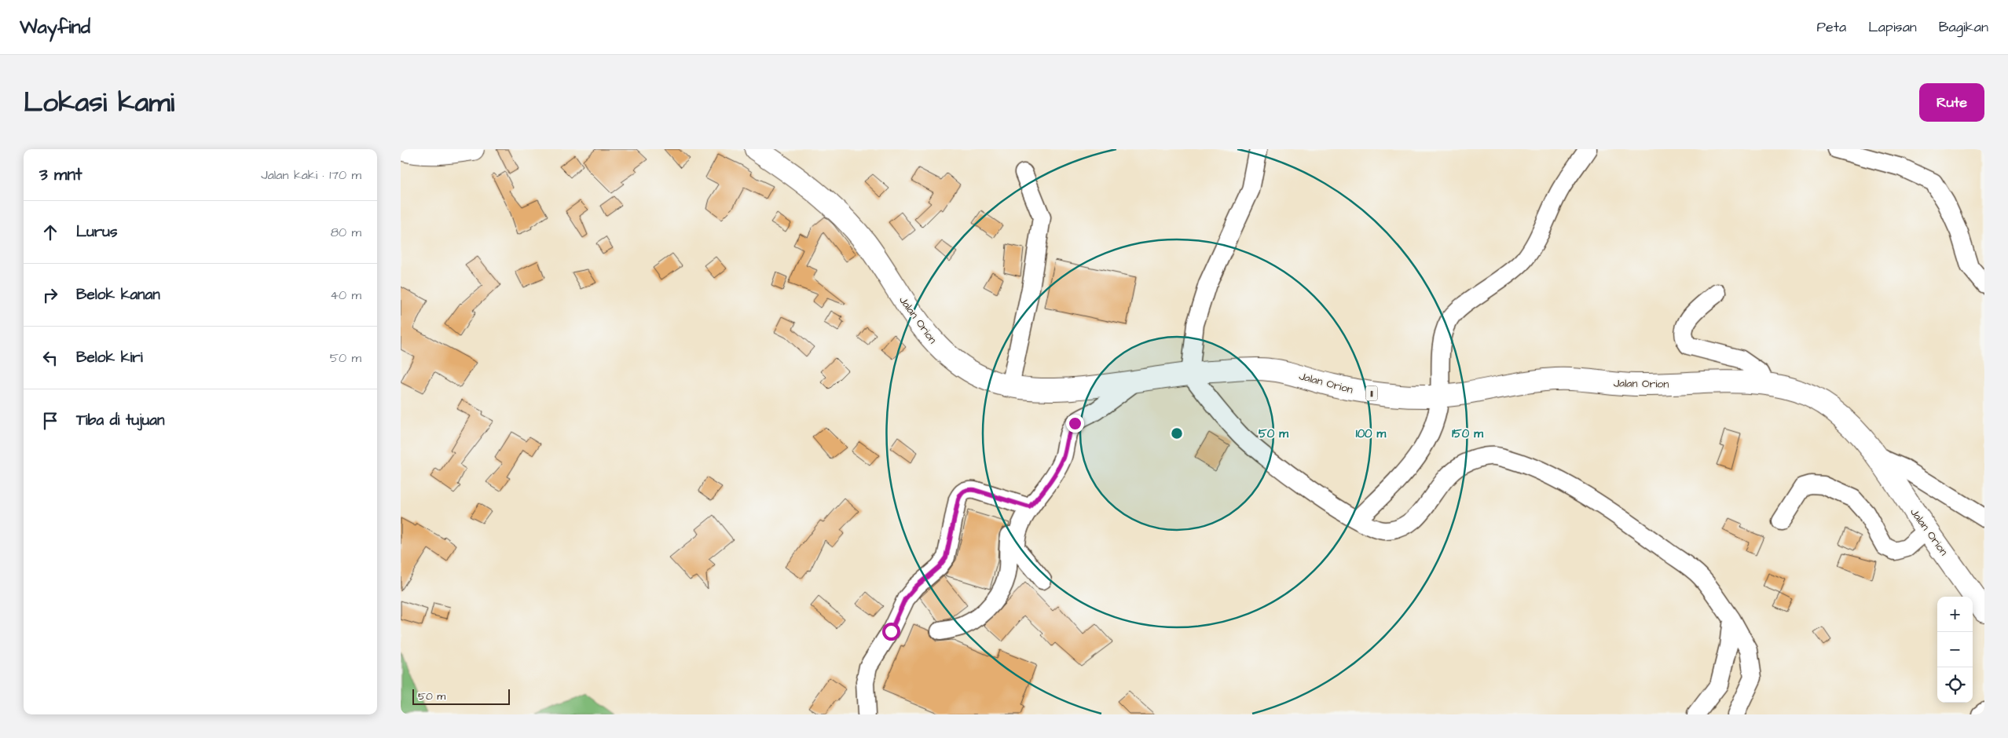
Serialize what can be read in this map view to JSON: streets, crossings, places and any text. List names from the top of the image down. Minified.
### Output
{"streets":{"highway":["Jalan Orion","11"]},"scale_bar":"50 m","page":{"header":"Wayfind","nav":["Peta","Lapisan","Bagikan"],"title":"Lokasi kami","buttons":"Rute","heading":["3 mnt","Jalan kaki · 170 m"],"list":[["Lurus","80 m"],["Belok kanan","40 m"],["Belok kiri","50 m"],"Tiba di tujuan"],"map_buttons":["+","−"],"scale":"50 m"},"rings":["50 m","100 m","150 m"]}
